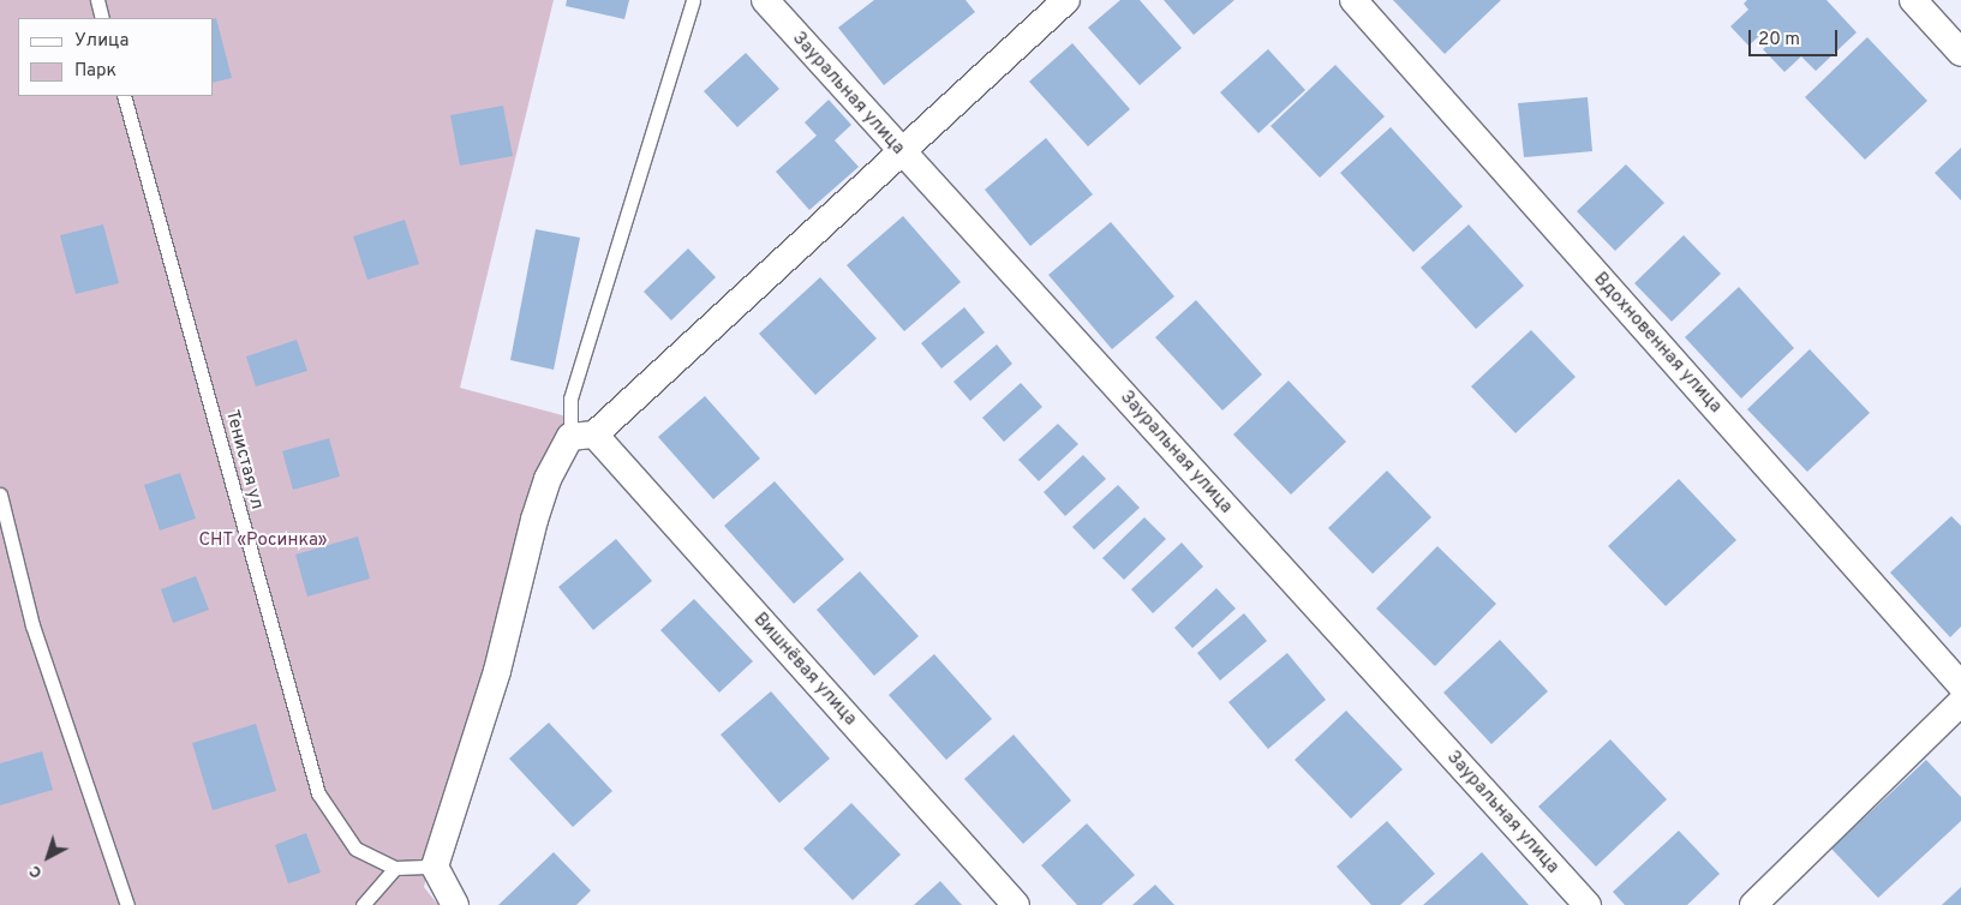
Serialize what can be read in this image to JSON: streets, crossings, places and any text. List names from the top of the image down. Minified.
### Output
{"streets":{"street":["Зауральная улица","Вдохновенная улица","Вишнёвая улица"],"lane":["Тенистая ул"]},"parks":["СНТ «Росинка»"],"legend":["Улица","Парк"],"scale_bar":"20 m","north":"bottom left"}
